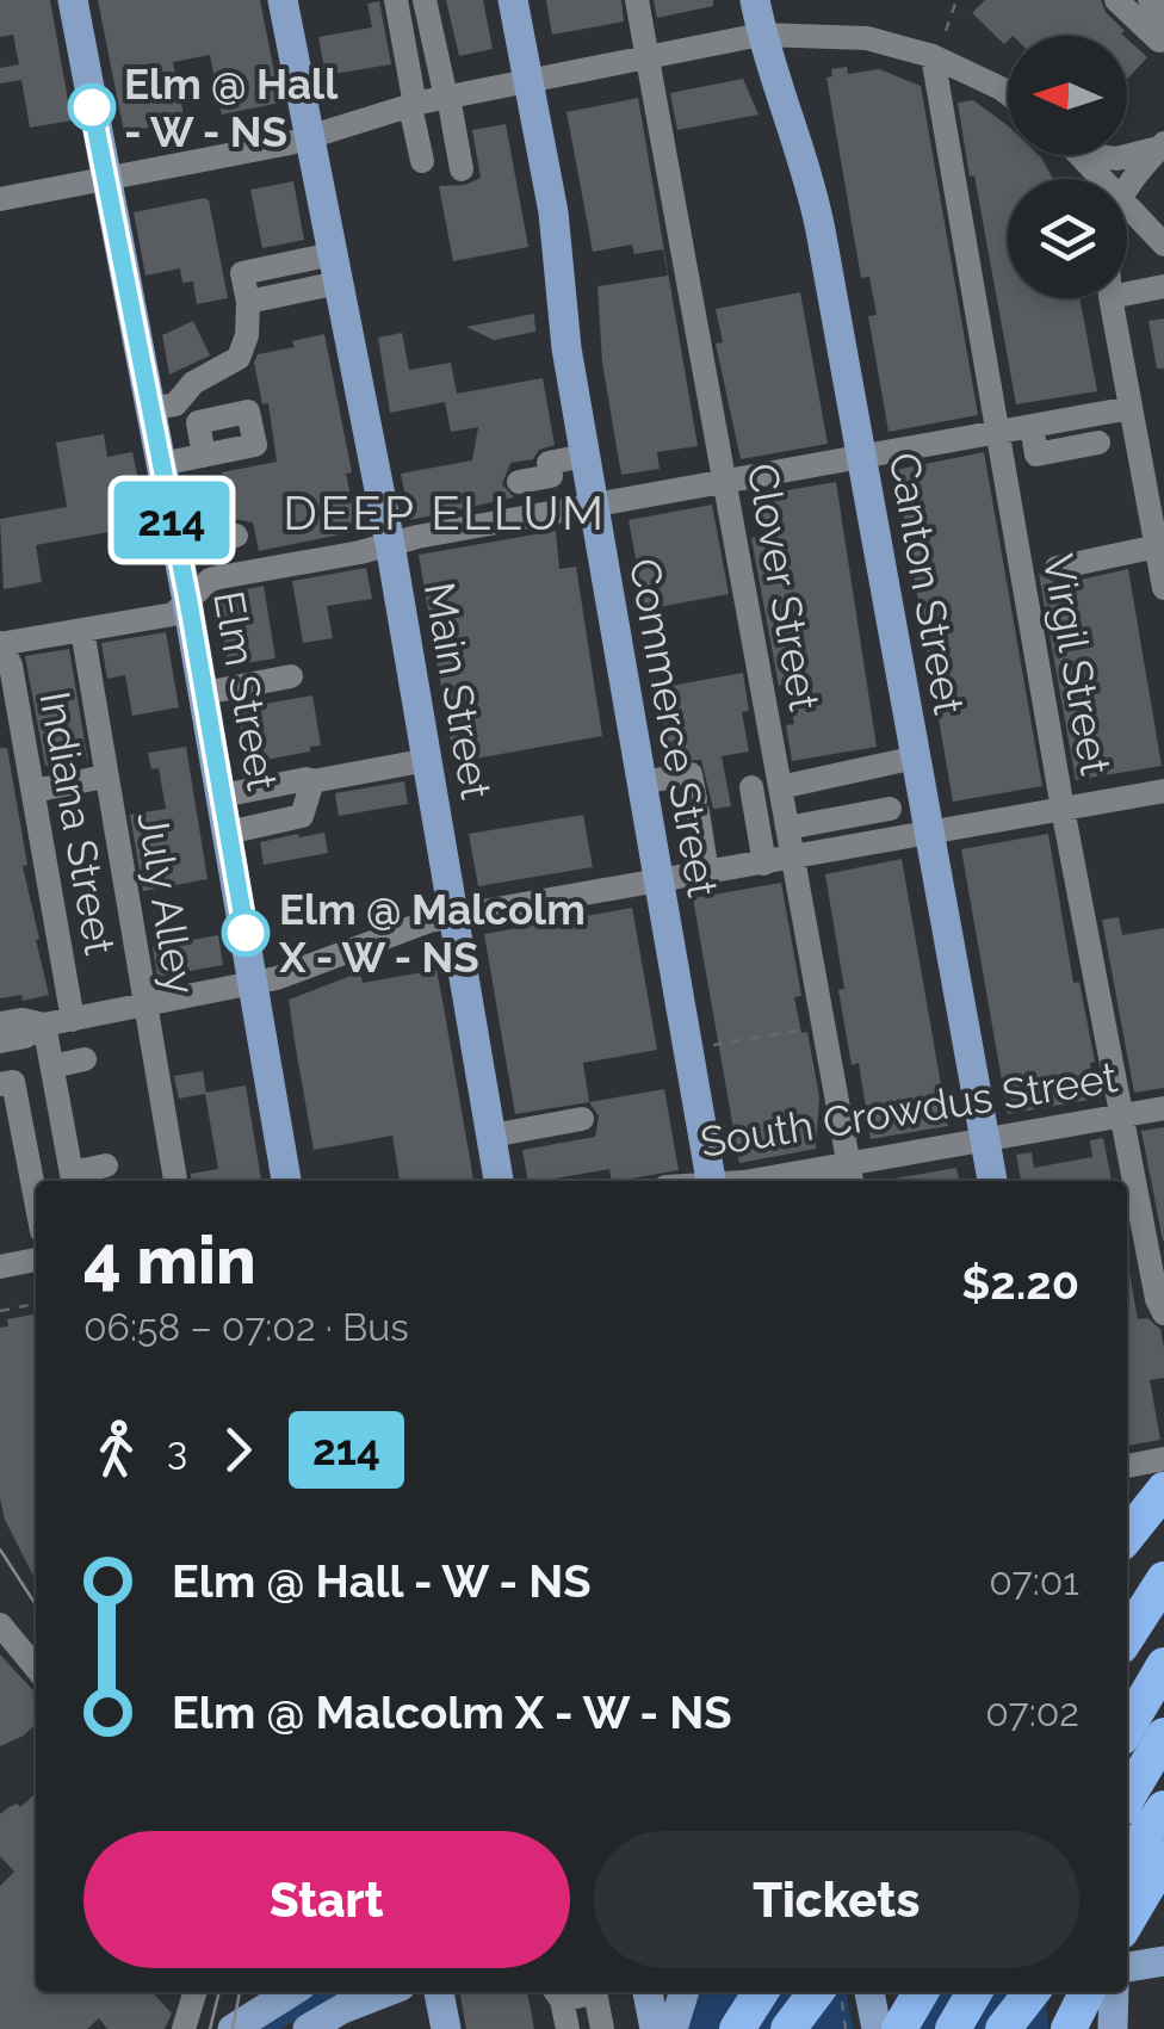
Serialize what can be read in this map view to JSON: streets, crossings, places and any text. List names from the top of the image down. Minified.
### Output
{"streets":{"main road":["Canton Street","Elm Street","Main Street","Commerce Street"],"street":["Clover Street","Virgil Street","Indiana Street","July Alley","South Crowdus Street"]},"crossings":[["Canton Street","South Crowdus Street"],["Clover Street","South Crowdus Street"],["Virgil Street","South Crowdus Street"]],"districts":["DEEP ELLUM"],"places":["Elm @ Hall - W - NS","Elm @ Malcolm X - W - NS"],"lines":["bus line 214"],"north":"left","page":{"on_map":"214","heading":["4 min","06:58 – 07:02 · Bus","$2.20"],"legs":["3","214"],"list":[{"name":"Elm @ Hall - W - NS","value":"07:01"},{"name":"Elm @ Malcolm X - W - NS","value":"07:02"}],"buttons":["Start","Tickets"]}}
